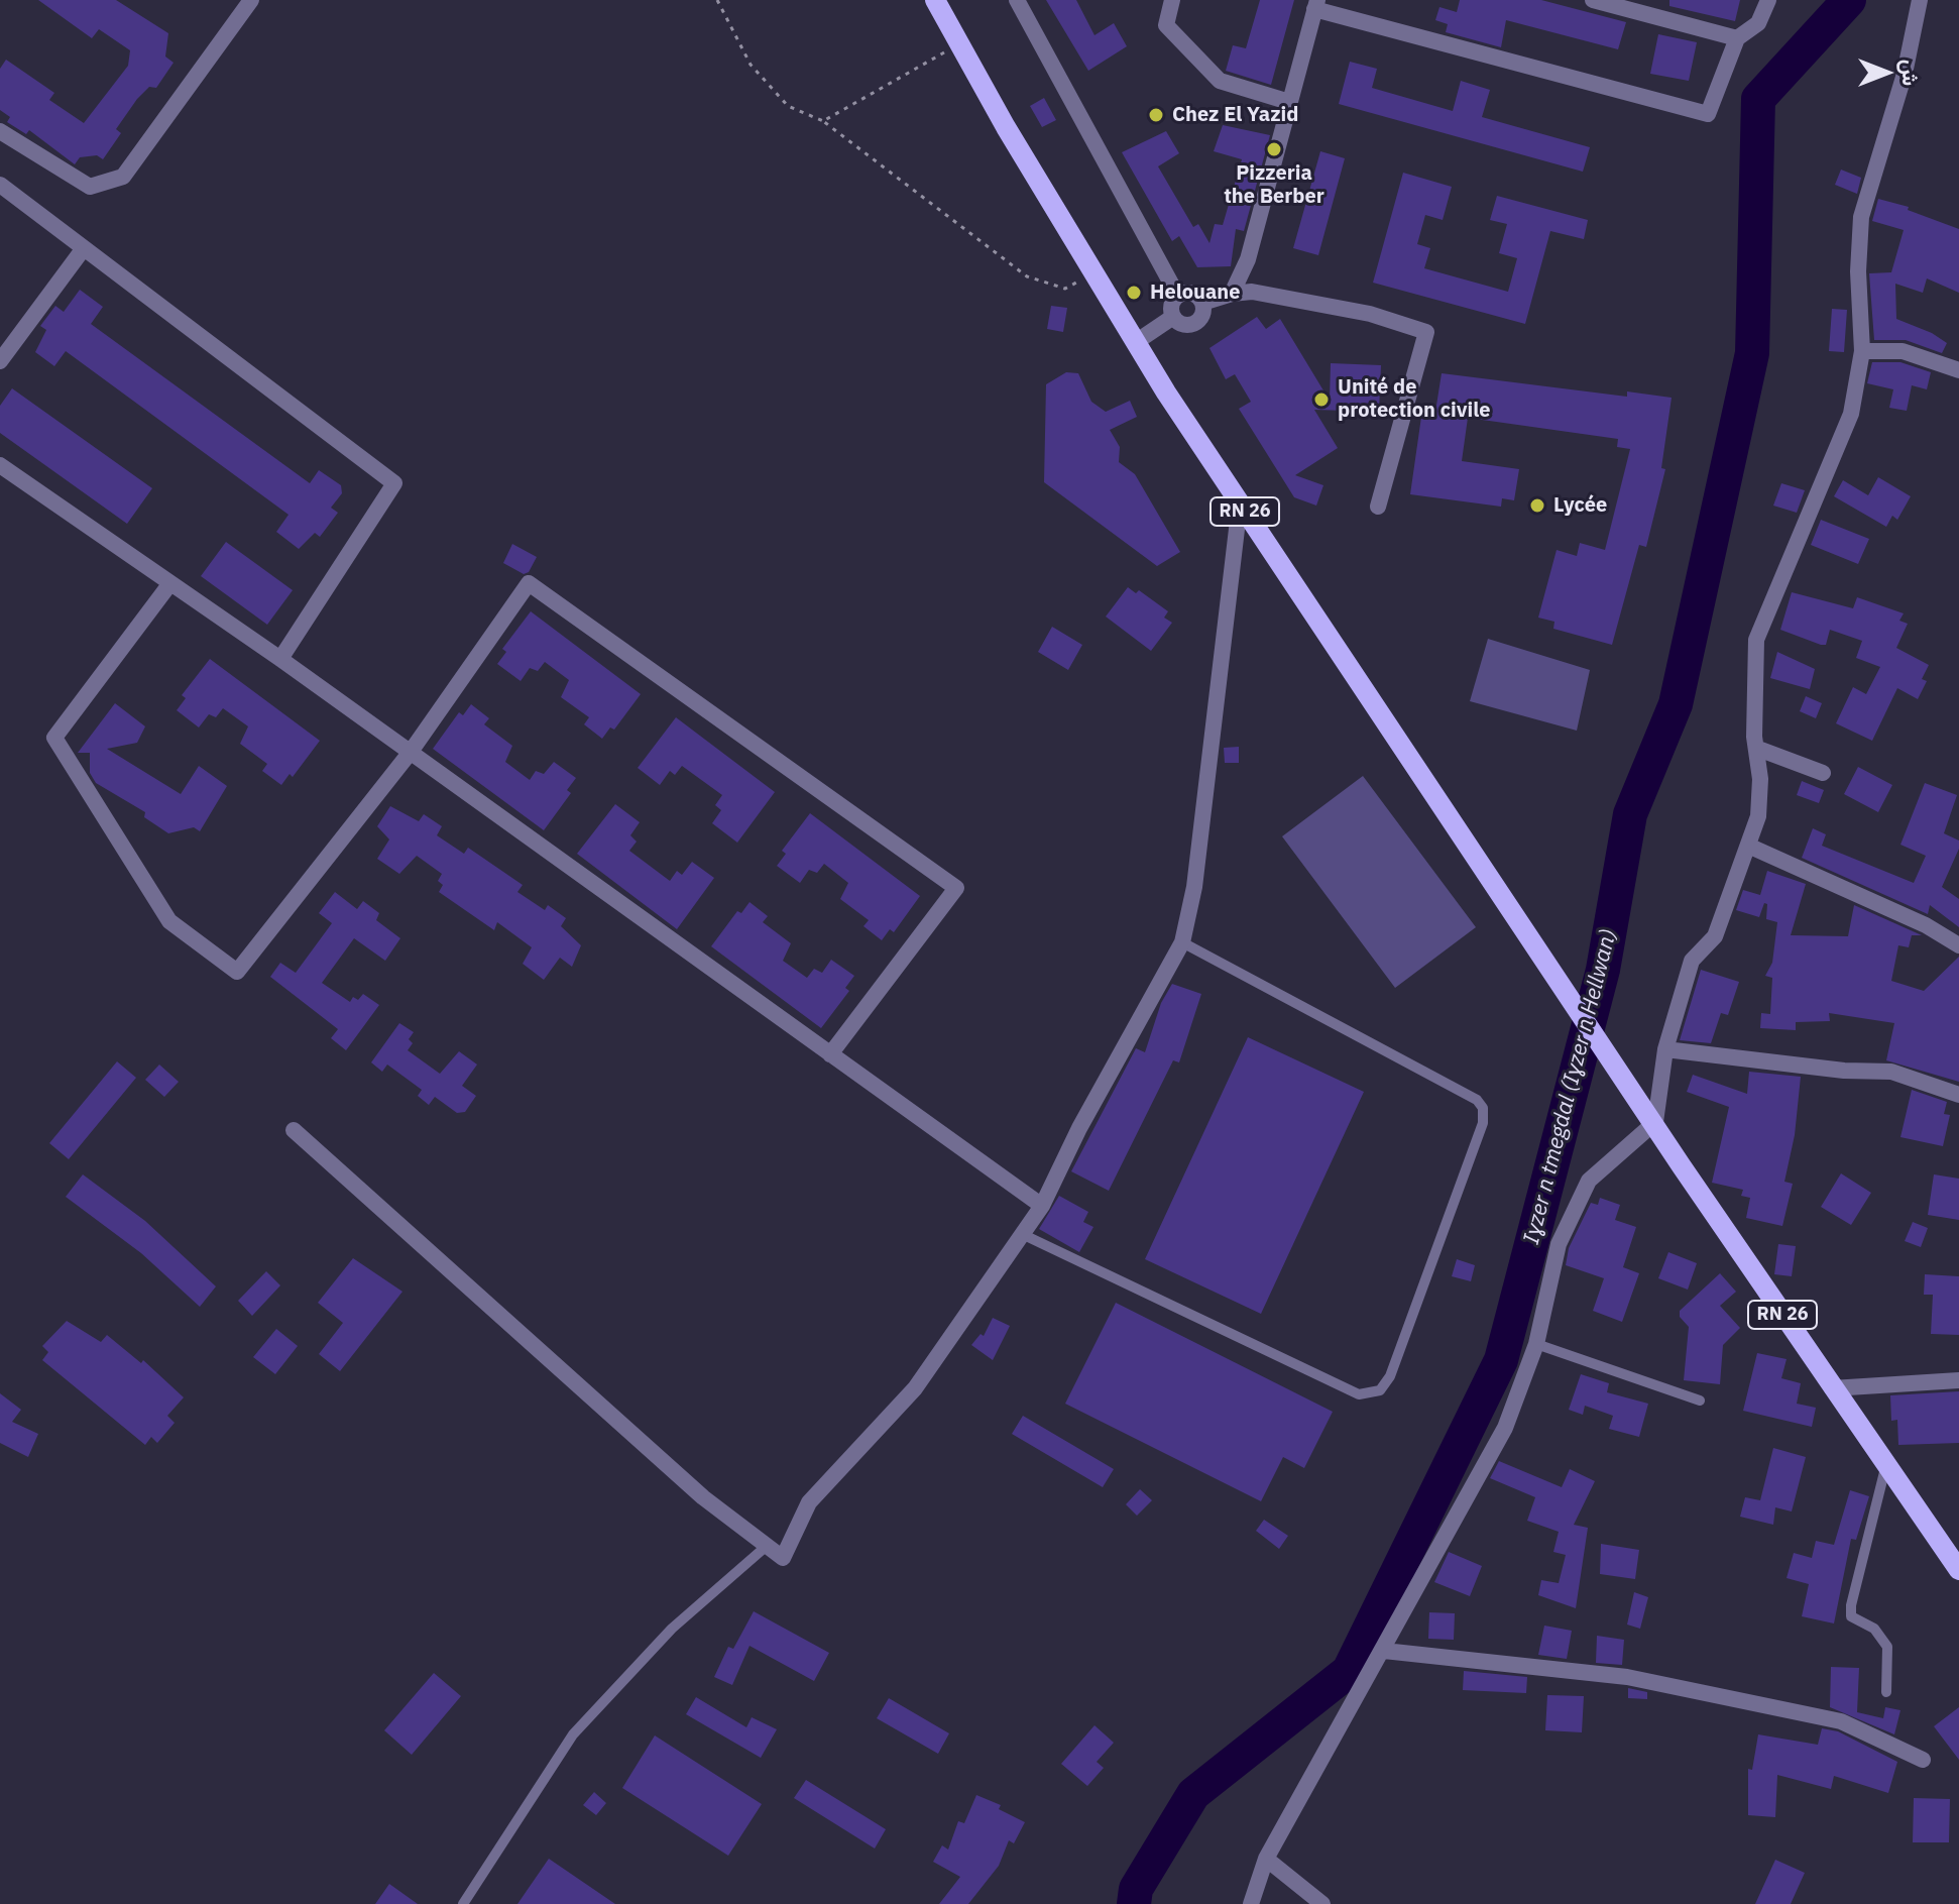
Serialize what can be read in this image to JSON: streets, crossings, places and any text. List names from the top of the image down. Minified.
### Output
{"streets":{"main road":["RN 26"]},"water":["Iɣzer n tmegdal (Iɣzer n Hellwan)"],"places":["Chez El Yazid","Pizzeria the Berber","Helouane","Unité de protection civile","Lycée"],"north":"right"}
